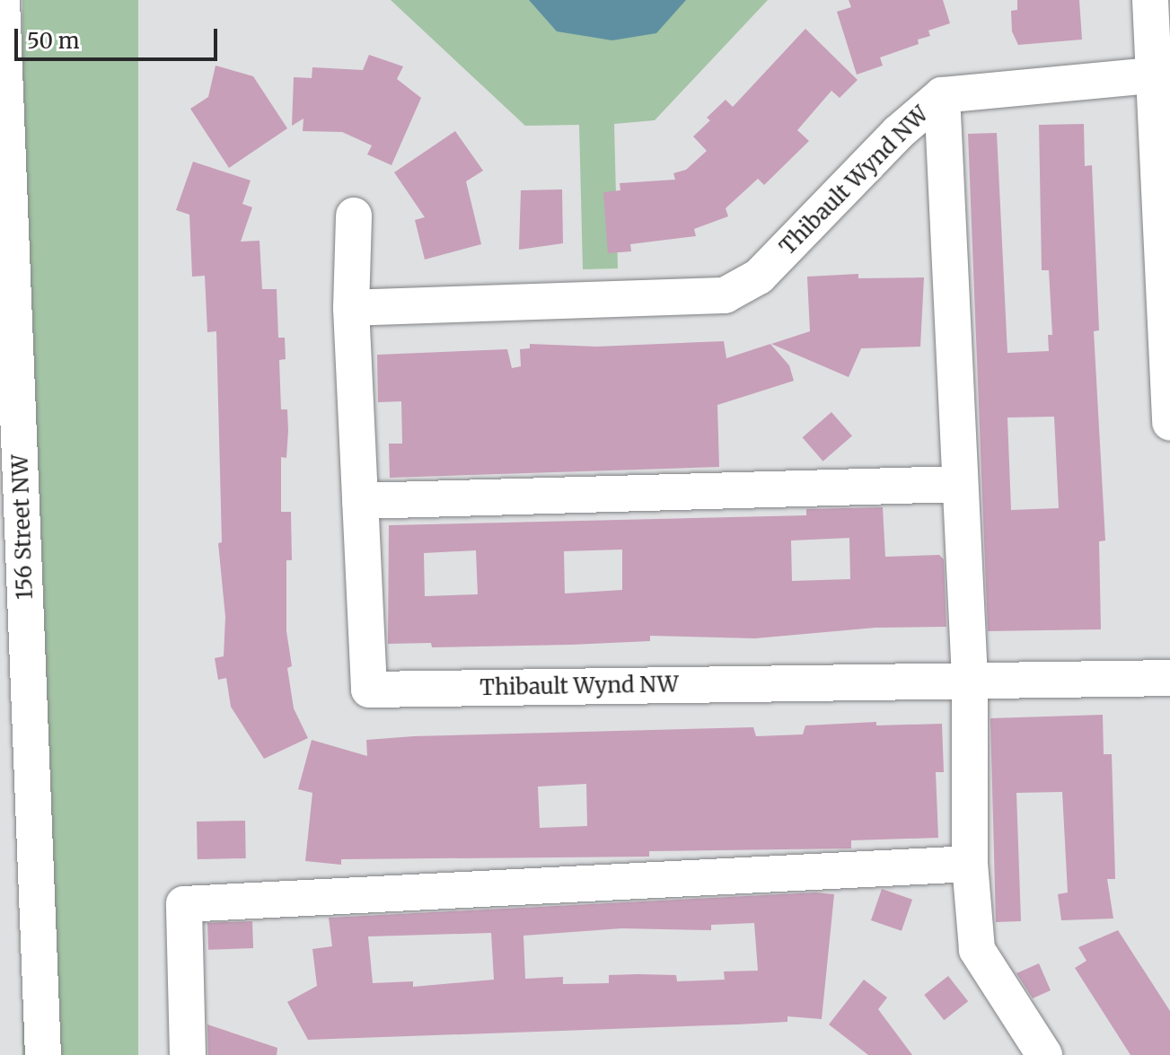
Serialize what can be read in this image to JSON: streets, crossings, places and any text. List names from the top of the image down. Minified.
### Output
{"streets":{"street":["Thibault Wynd NW","156 Street NW"]},"scale_bar":"50 m"}
